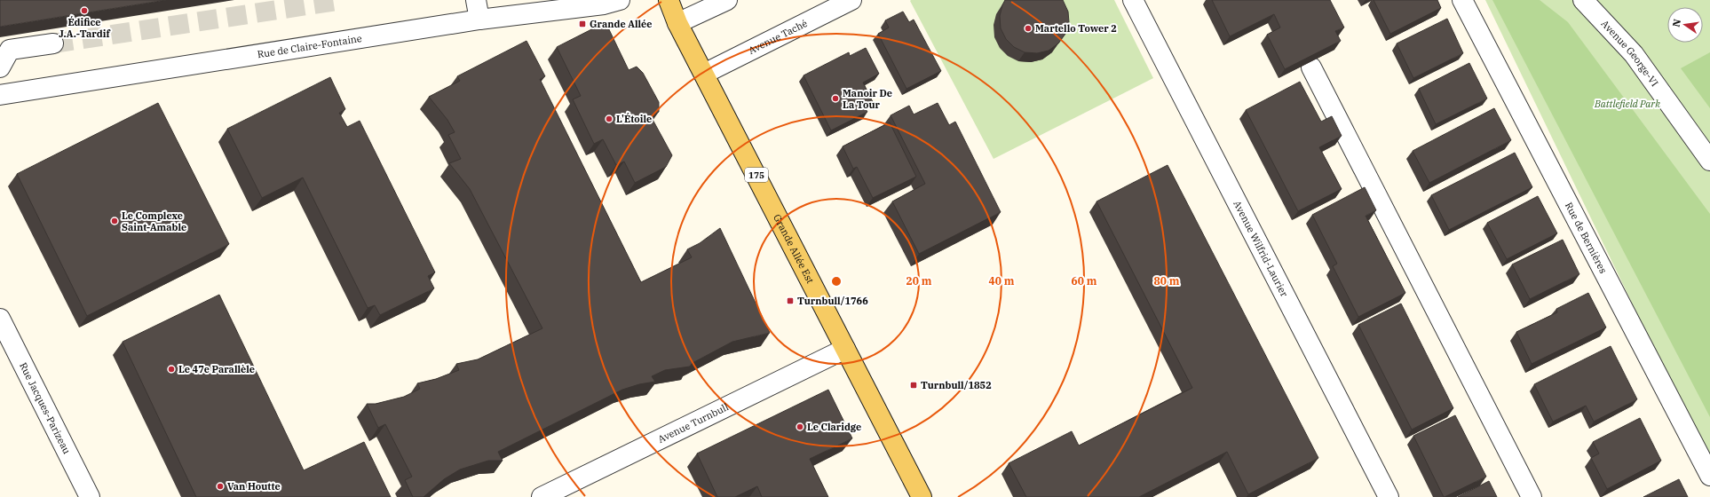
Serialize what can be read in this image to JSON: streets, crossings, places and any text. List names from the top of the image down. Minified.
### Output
{"streets":{"main road":["175","Grande Allée Est"],"street":["Avenue Taché","Rue de Claire-Fontaine","Avenue George-VI","Rue de Bernières","Avenue Wilfrid-Laurier","Rue Jacques-Parizeau","Avenue Turnbull"]},"crossings":[["Avenue Taché","Grande Allée Est"],["Grande Allée Est","Avenue Turnbull"]],"parks":["Battlefield Park"],"places":{"other":["Édifice J.A.-Tardif","Martello Tower 2","Manoir De La Tour","L'Étoile","Le Complexe Saint-Amable","Le 47e Parallèle","Le Claridge","Van Houtte"],"transit":["Grande Allée","Turnbull/1766","Turnbull/1852"]},"north":"left","rings":["20 m","40 m","60 m","80 m"]}
